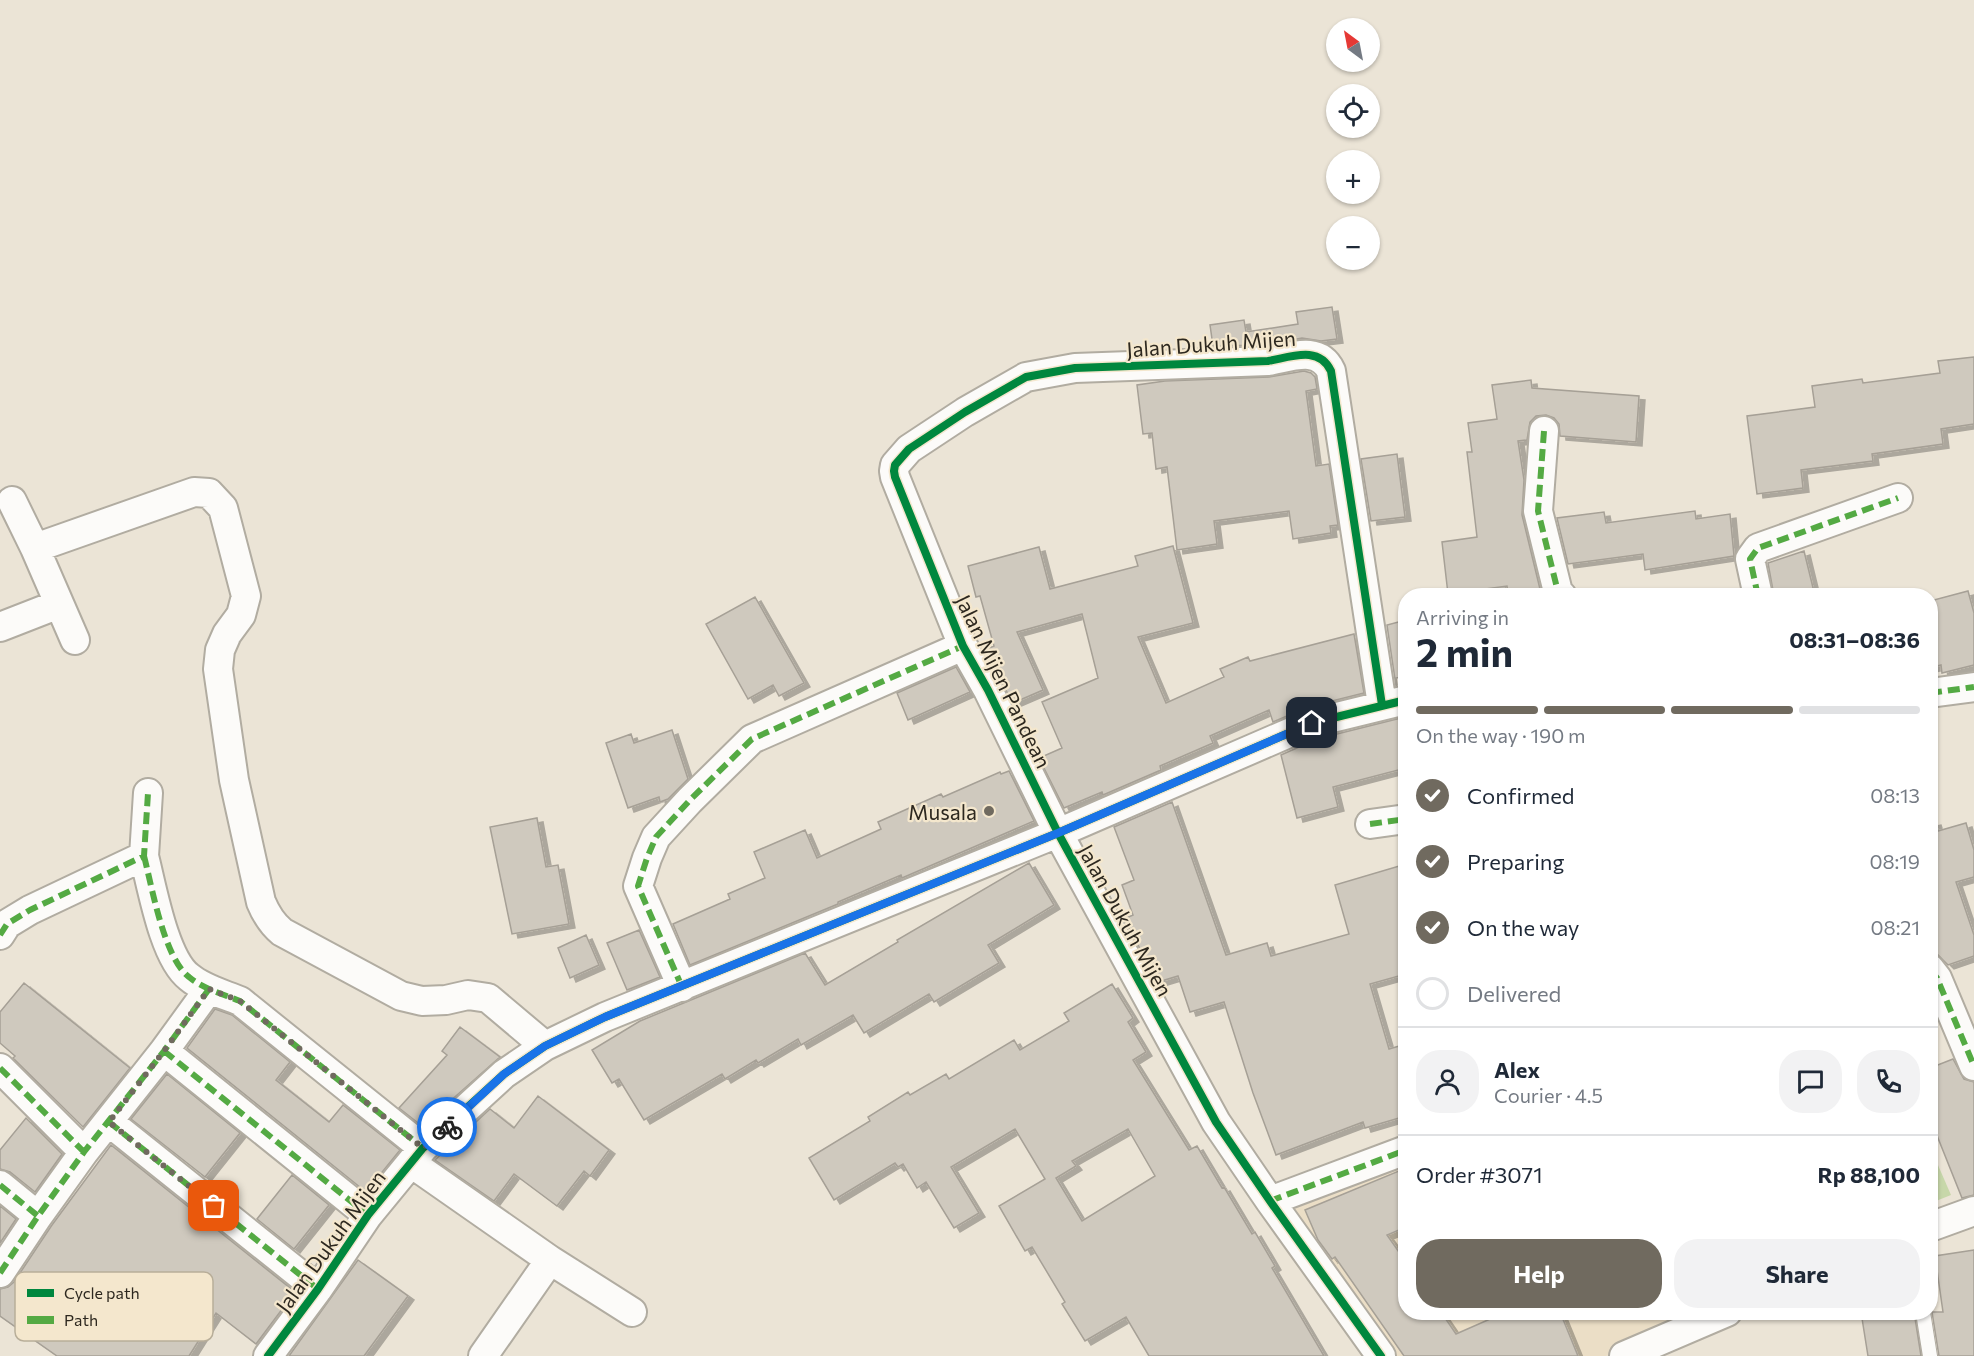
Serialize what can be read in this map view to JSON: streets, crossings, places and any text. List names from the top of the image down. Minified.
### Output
{"streets":{"street":["Jalan Dukuh Mijen","Jalan Mijen Pandean"]},"crossings":[["Jalan Dukuh Mijen","Jalan Mijen Pandean"]],"places":["Musala"],"legend":["Cycle path","Path"],"north":"top left","page":{"map_buttons":["+","−"],"heading":["2 min","Arriving in","08:31–08:36"],"panel":["Alex","Courier · 4.5","Order #3071","Rp 88,100"],"bar":"On the way · 190 m","list":[["Confirmed","08:13"],["Preparing","08:19"],["On the way","08:21"],"Delivered"],"buttons":["Help","Share"]}}
